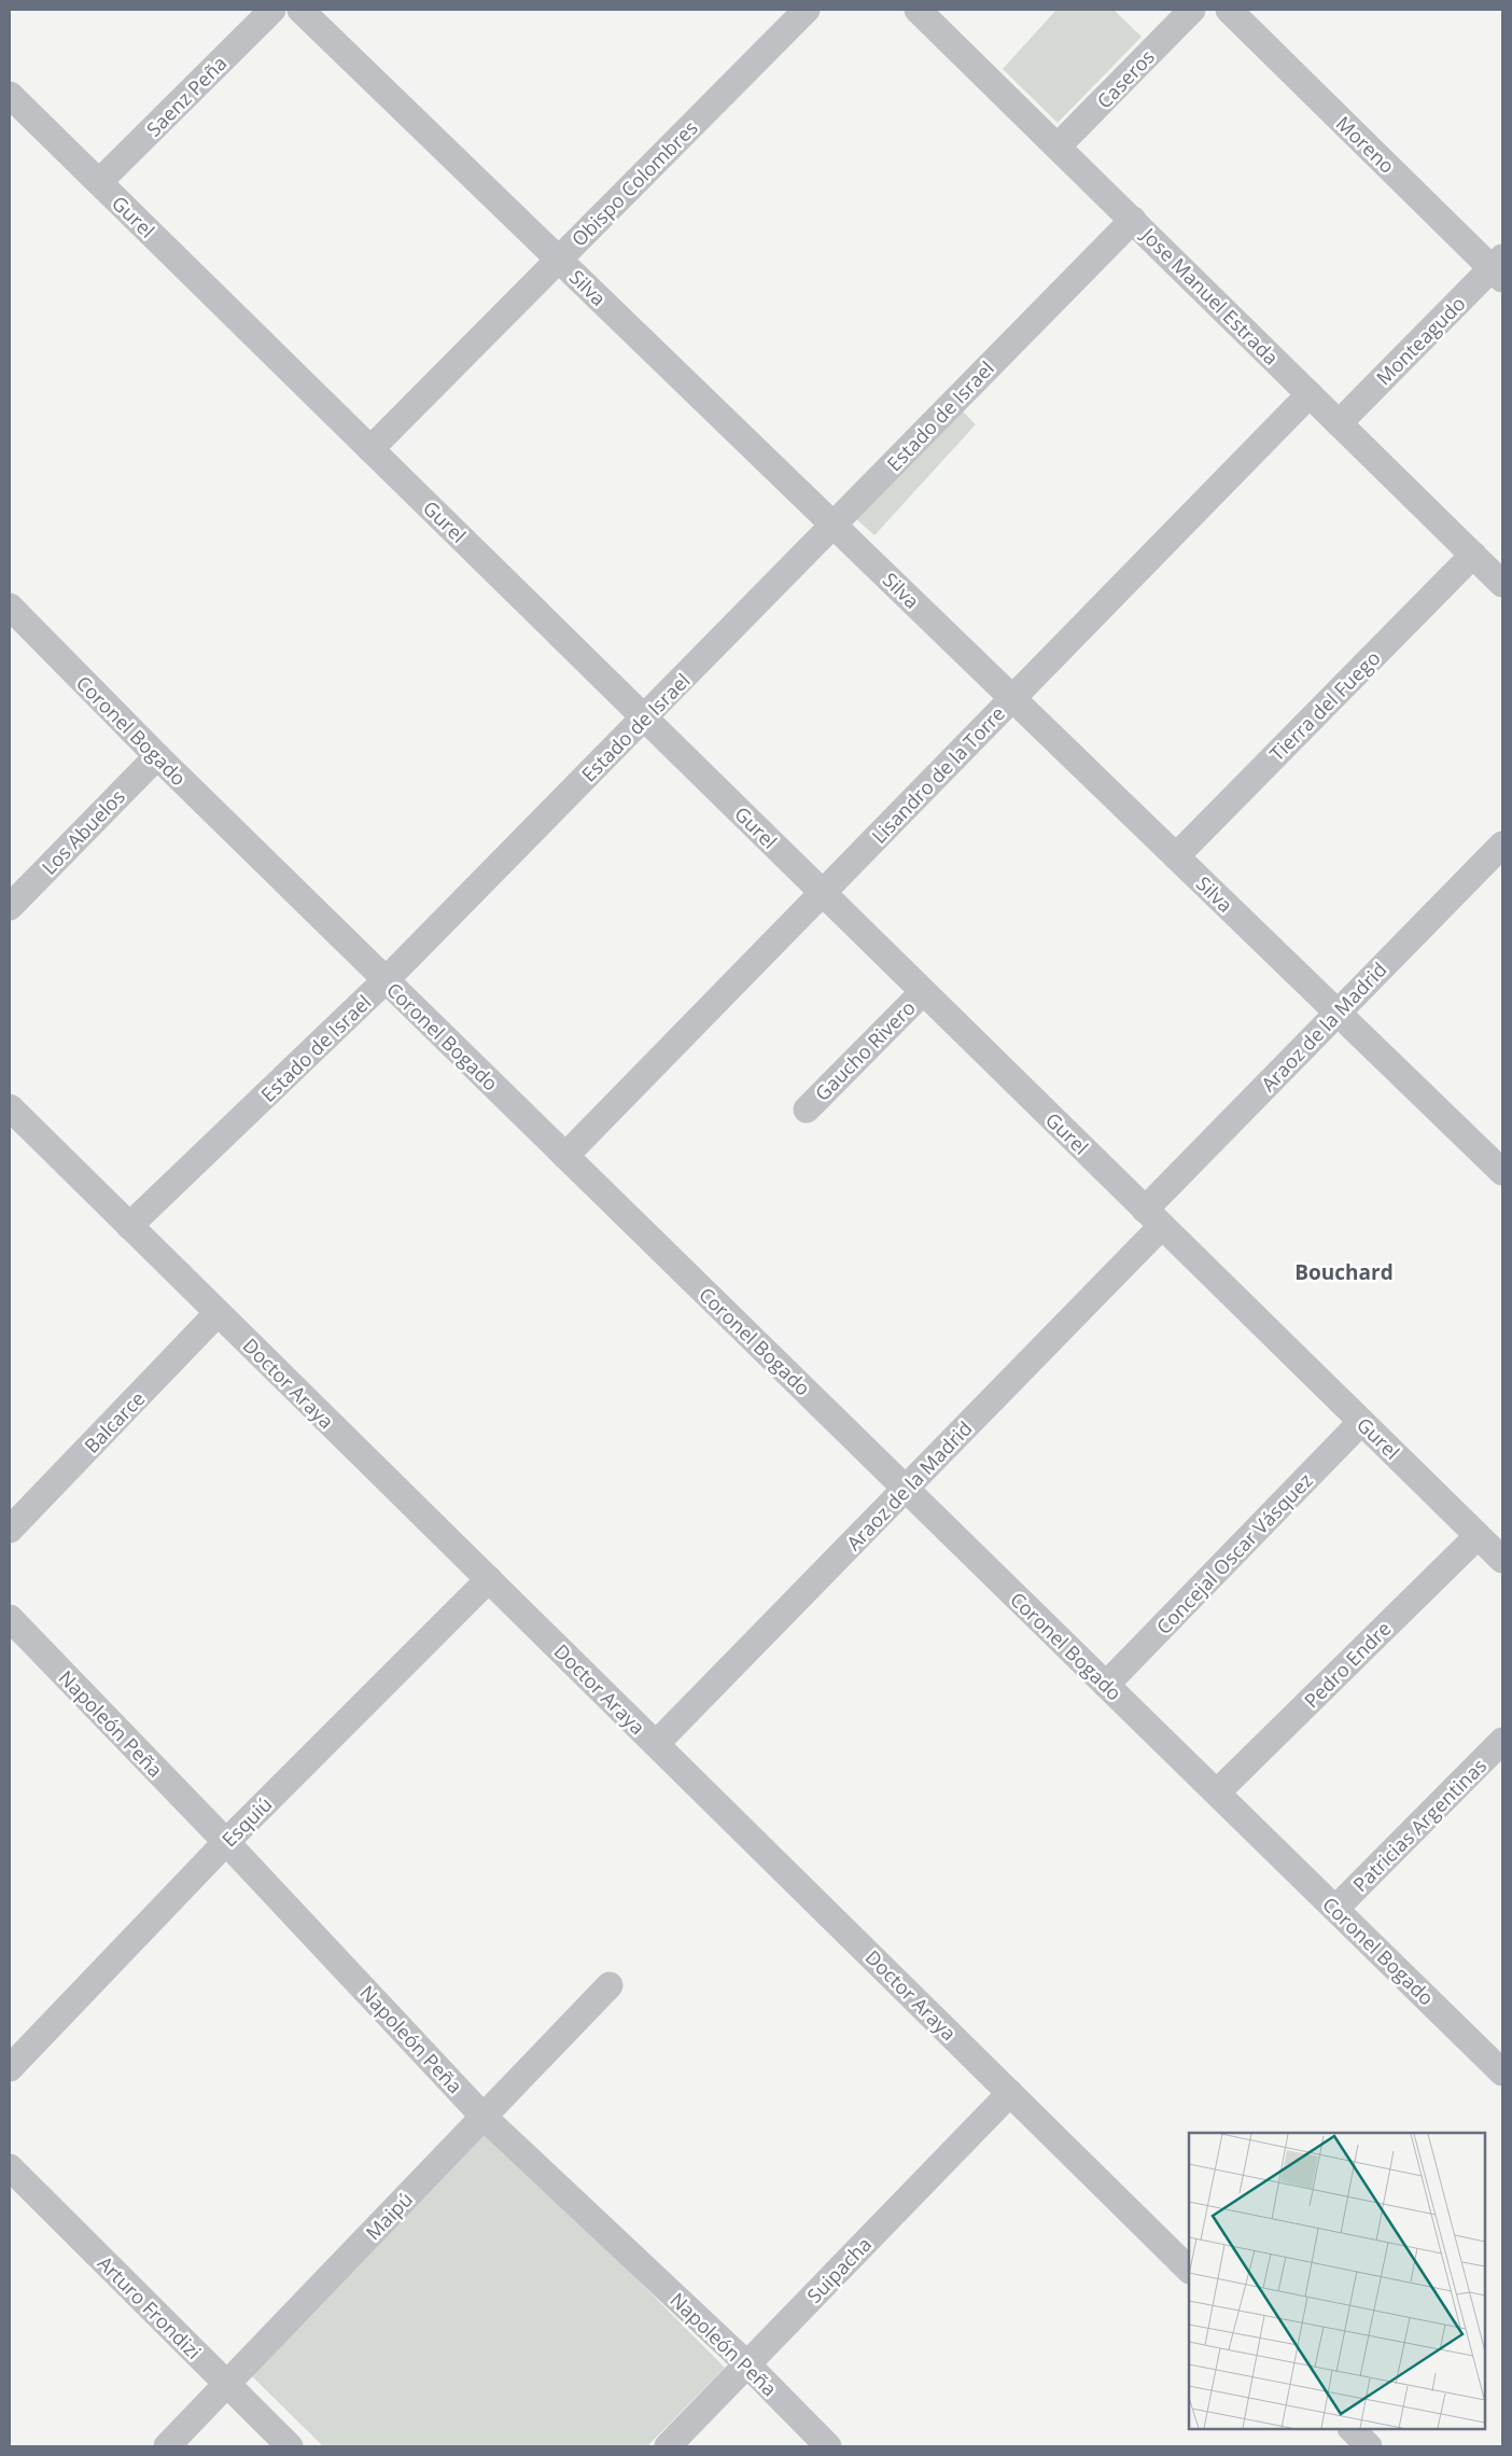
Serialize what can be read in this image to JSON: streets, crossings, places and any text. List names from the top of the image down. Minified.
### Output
{"streets":{"street":["Caseros","Saenz Peña","Moreno","Obispo Colombres","Gurel","Silva","Jose Manuel Estrada","Monteagudo","Estado de Israel","Tierra del Fuego","Coronel Bogado","Lisandro de la Torre","Los Abuelos","Araoz de la Madrid","Gaucho Rivero","Doctor Araya","Balcarce","Concejal Oscar Vásquez","Pedro Endre","Napoleón Peña","Esquiú","Patricias Argentinas","Maipú","Suipacha","Arturo Frondizi"]},"crossings":[["Caseros","Jose Manuel Estrada"],["Saenz Peña","Gurel"],["Moreno","Monteagudo"],["Obispo Colombres","Gurel"],["Obispo Colombres","Silva"],["Gurel","Estado de Israel"],["Gurel","Lisandro de la Torre"],["Gurel","Araoz de la Madrid"],["Gurel","Gaucho Rivero"],["Gurel","Concejal Oscar Vásquez"],["Gurel","Pedro Endre"],["Silva","Estado de Israel"],["Silva","Tierra del Fuego"],["Silva","Lisandro de la Torre"],["Silva","Araoz de la Madrid"],["Jose Manuel Estrada","Monteagudo"],["Jose Manuel Estrada","Estado de Israel"],["Jose Manuel Estrada","Tierra del Fuego"],["Jose Manuel Estrada","Lisandro de la Torre"],["Estado de Israel","Coronel Bogado"],["Estado de Israel","Doctor Araya"],["Coronel Bogado","Lisandro de la Torre"],["Coronel Bogado","Los Abuelos"],["Coronel Bogado","Araoz de la Madrid"],["Coronel Bogado","Concejal Oscar Vásquez"],["Coronel Bogado","Pedro Endre"],["Coronel Bogado","Patricias Argentinas"],["Araoz de la Madrid","Doctor Araya"],["Doctor Araya","Balcarce"],["Doctor Araya","Esquiú"],["Doctor Araya","Suipacha"],["Napoleón Peña","Esquiú"],["Napoleón Peña","Maipú"],["Napoleón Peña","Suipacha"],["Maipú","Arturo Frondizi"]],"districts":["Bouchard"]}
